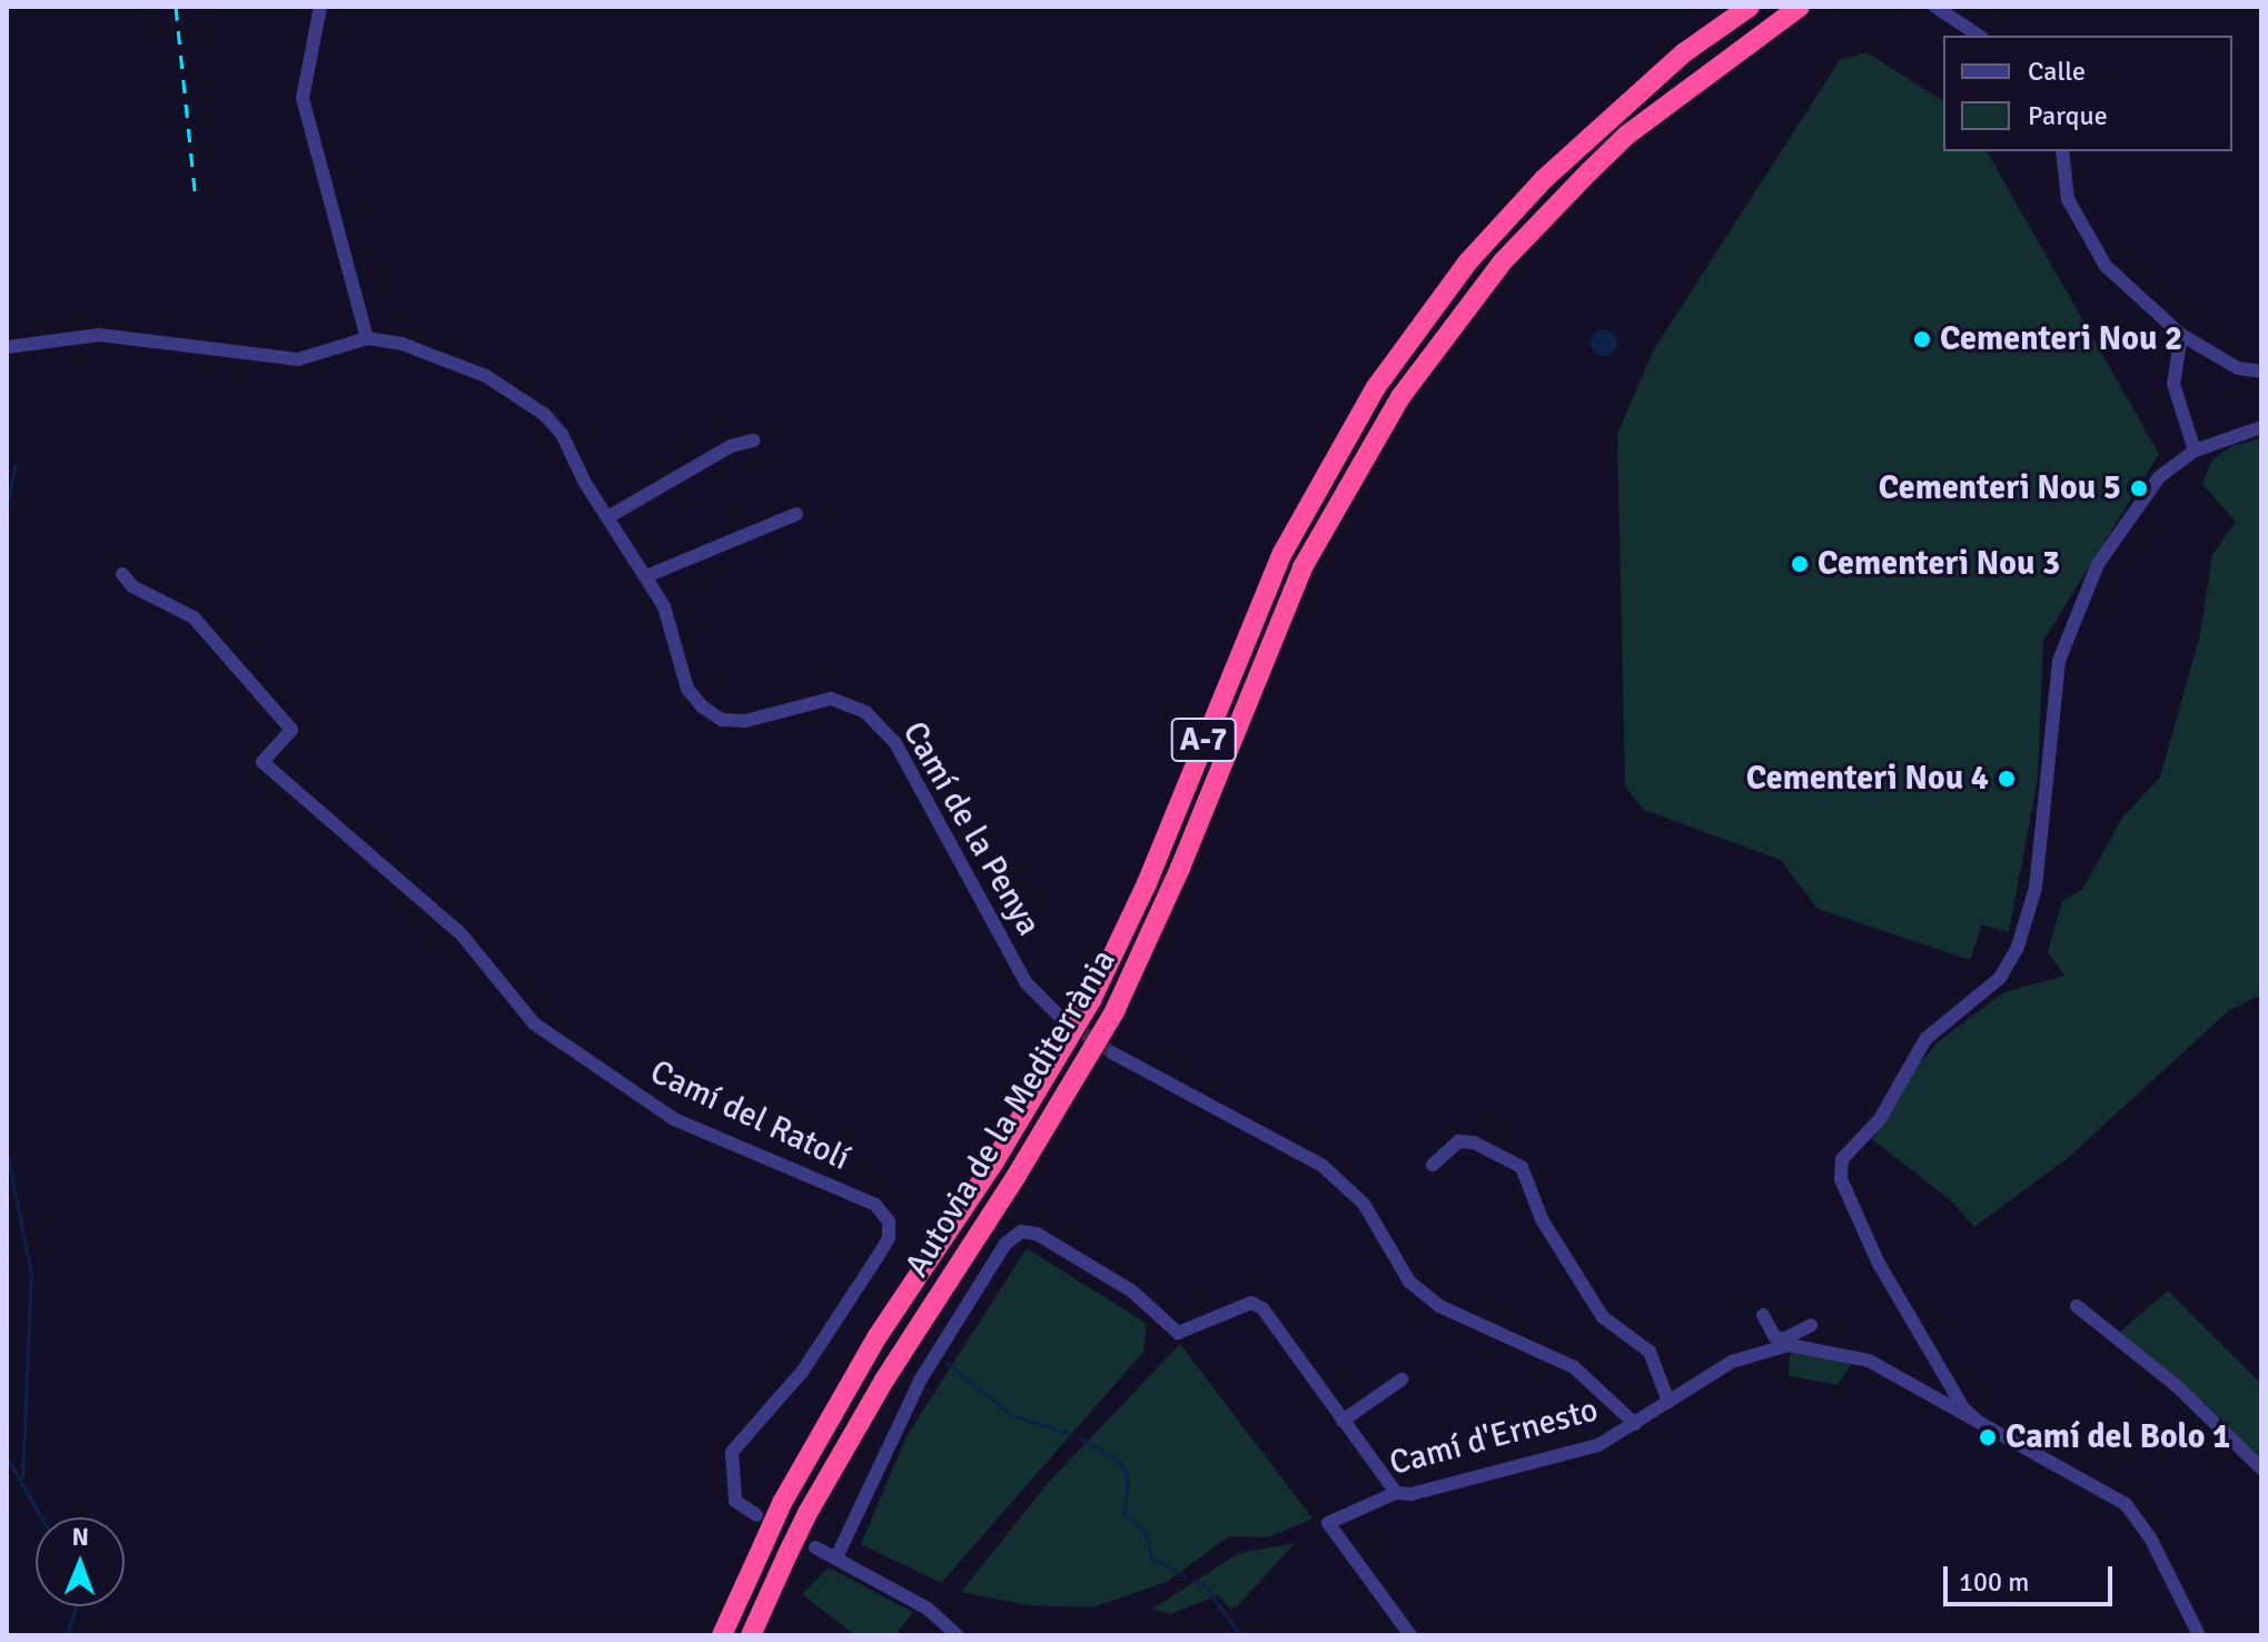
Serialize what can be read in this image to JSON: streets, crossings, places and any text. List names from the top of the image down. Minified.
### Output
{"streets":{"highway":["A-7","Autovia de la Mediterrània"],"street":["Camí de la Penya","Camí del Ratolí","Camí d'Ernesto"]},"places":["Cementeri Nou 2","Cementeri Nou 5","Cementeri Nou 3","Cementeri Nou 4","Camí del Bolo 1"],"legend":["Calle","Parque"],"scale_bar":"100 m","north":"top"}
